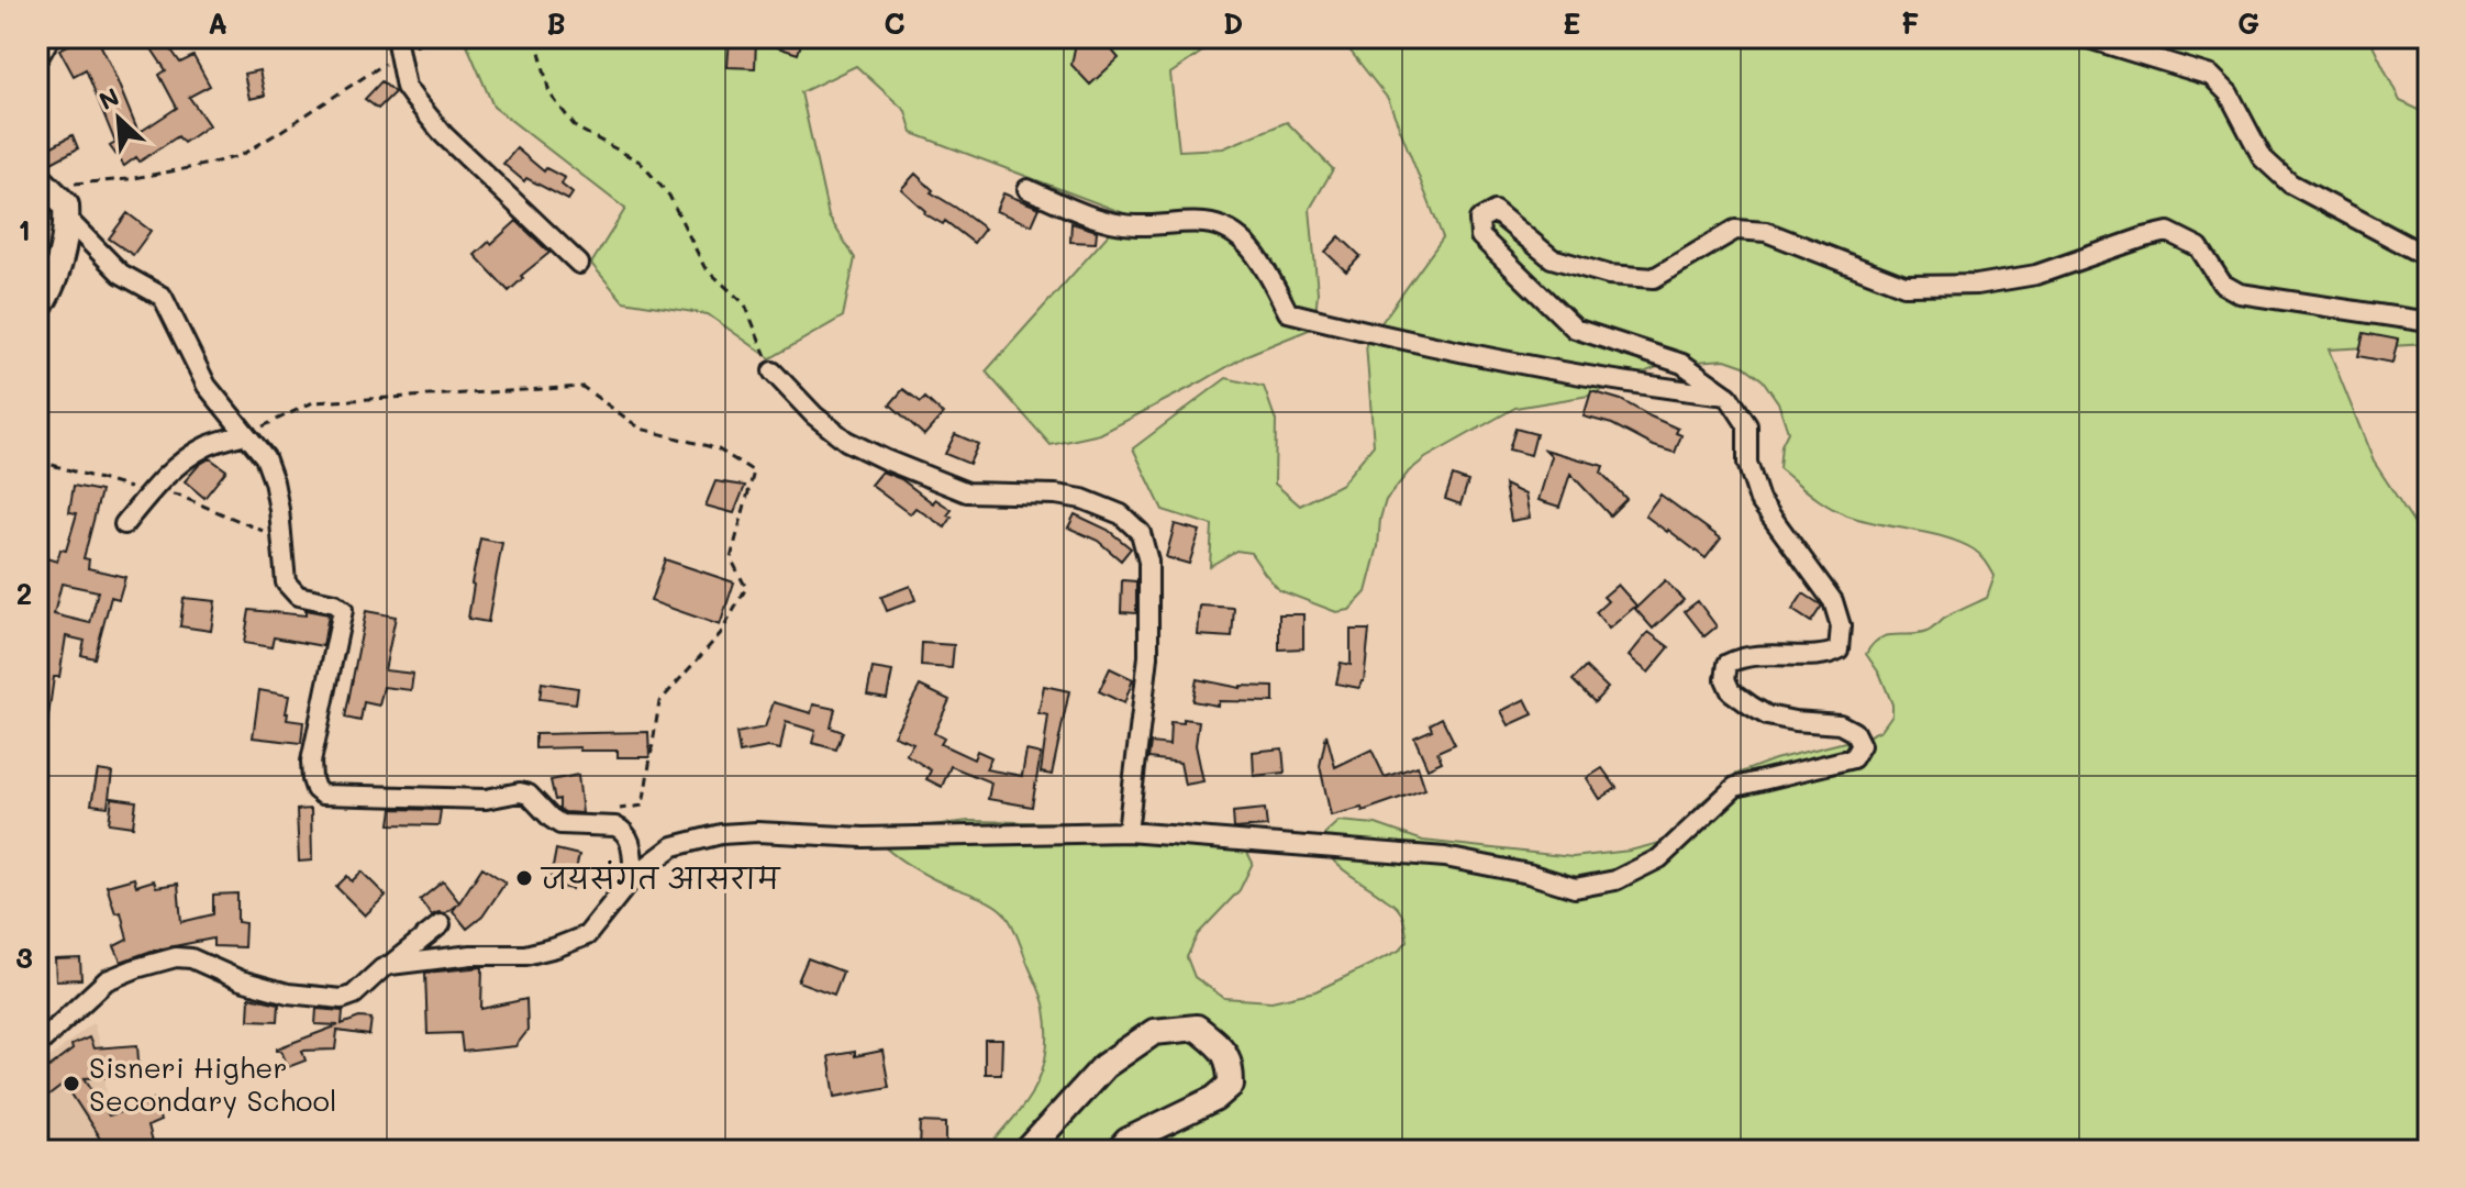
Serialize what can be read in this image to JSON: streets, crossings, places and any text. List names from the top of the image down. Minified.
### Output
{"places":["जयसंगत आसराम","Sisneri Higher Secondary School"],"north":"top left","grid":{"columns":["A","B","C","D","E","F","G"],"rows":["1","2","3"]}}
